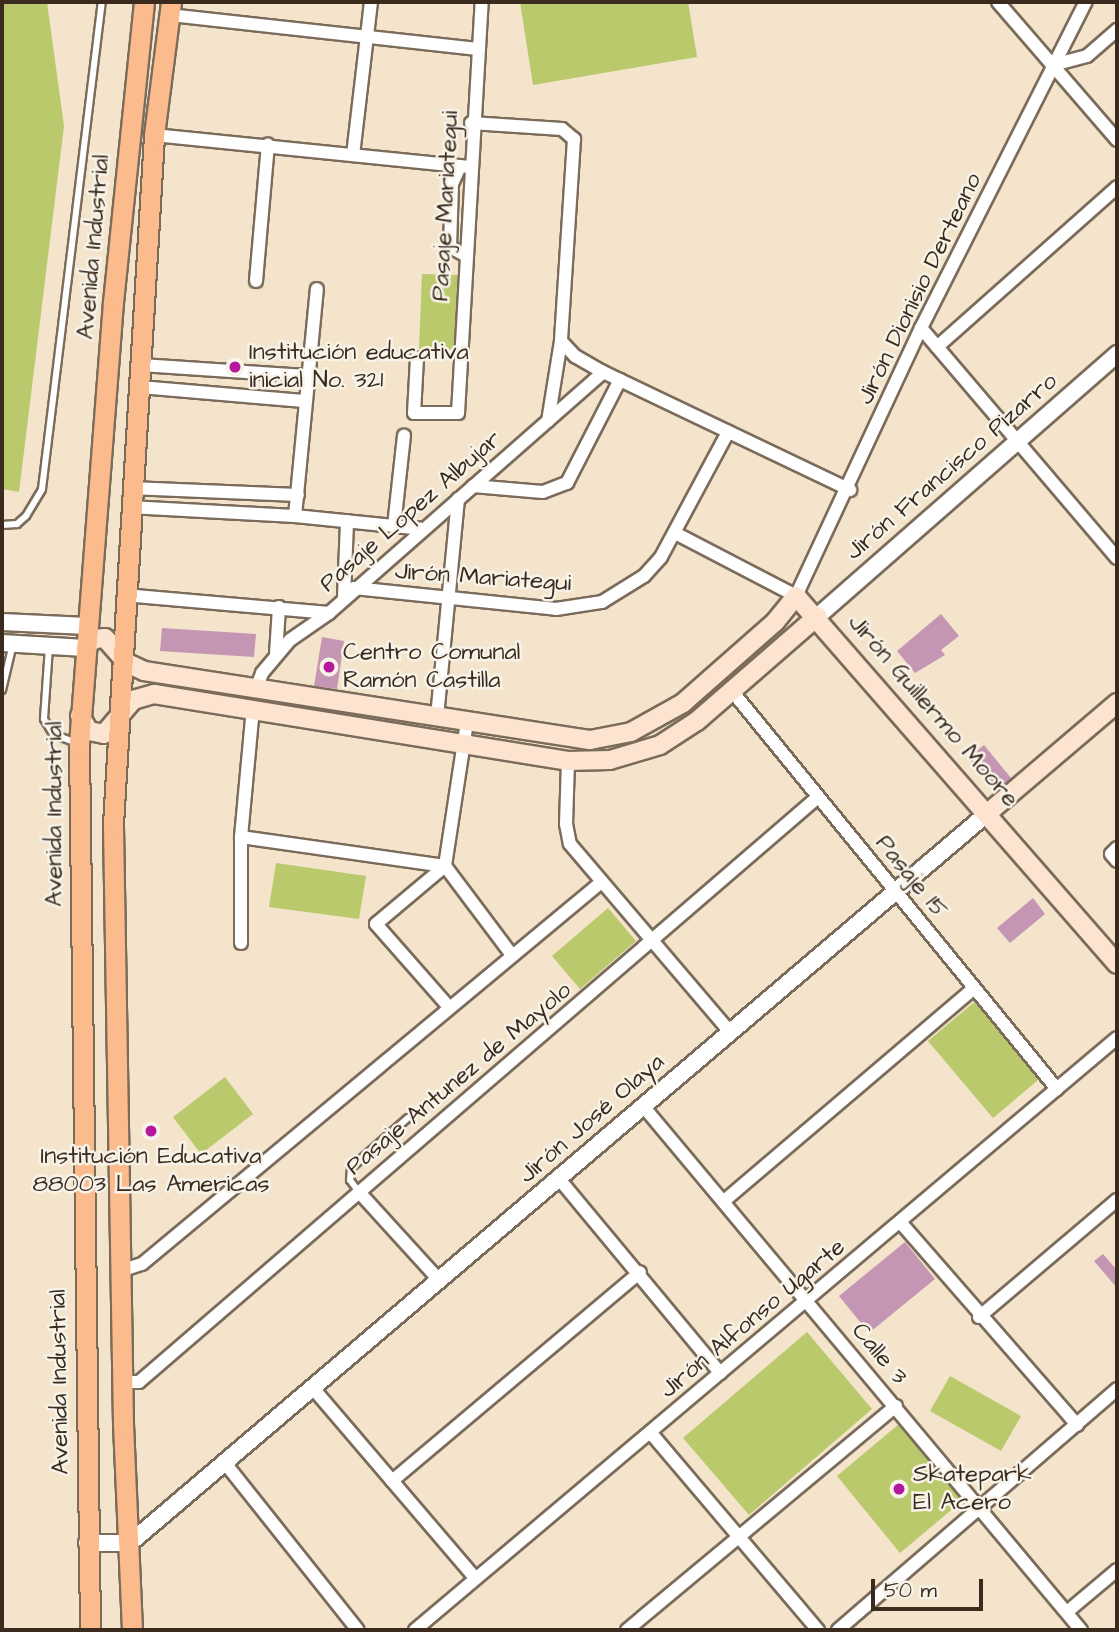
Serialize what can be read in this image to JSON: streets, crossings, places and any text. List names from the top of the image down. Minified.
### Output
{"streets":{"main road":["Avenida Industrial","Jirón Guillermo Moore","Jirón José Olaya"],"street":["Pasaje Mariategui","Jirón Dionisio Derteano","Jirón Francisco Pizarro","Pasaje Lopez Albujar","Jirón Mariategui","Pasaje 15","Pasaje Antunez de Mayolo","Jirón Alfonso Ugarte","Calle 3"]},"crossings":[["Jirón Dionisio Derteano","Jirón Guillermo Moore"],["Jirón Francisco Pizarro","Jirón Guillermo Moore"],["Pasaje Lopez Albujar","Jirón Mariategui"],["Jirón Mariategui","Jirón Guillermo Moore"],["Jirón Guillermo Moore","Jirón José Olaya"],["Pasaje 15","Pasaje Antunez de Mayolo"],["Pasaje 15","Jirón José Olaya"],["Pasaje 15","Jirón Alfonso Ugarte"],["Jirón José Olaya","Calle 3"],["Jirón Alfonso Ugarte","Calle 3"]],"places":["Institución educativa inicial No. 321","Centro Comunal Ramón Castilla","Institución Educativa 88003 Las Americas","Skatepark El Acero"],"scale_bar":"50 m"}
